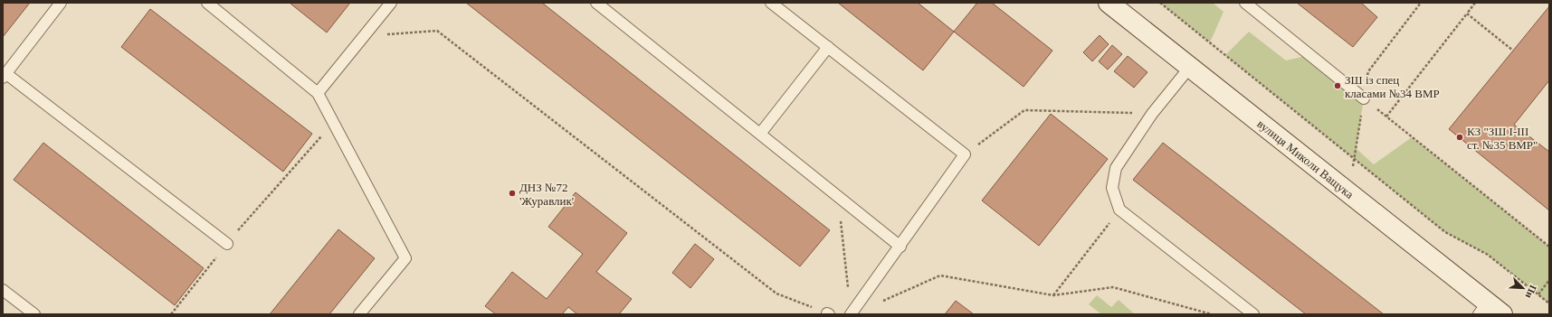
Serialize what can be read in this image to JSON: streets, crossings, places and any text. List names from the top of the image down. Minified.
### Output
{"streets":{"street":["вулиця Миколи Ващука"]},"places":["ЗШ із спец класами №34 ВМР","КЗ \"ЗШ І-ІІІ ст. №35 ВМР\"","ДНЗ №72 'Журавлик'"],"north":"bottom right"}
